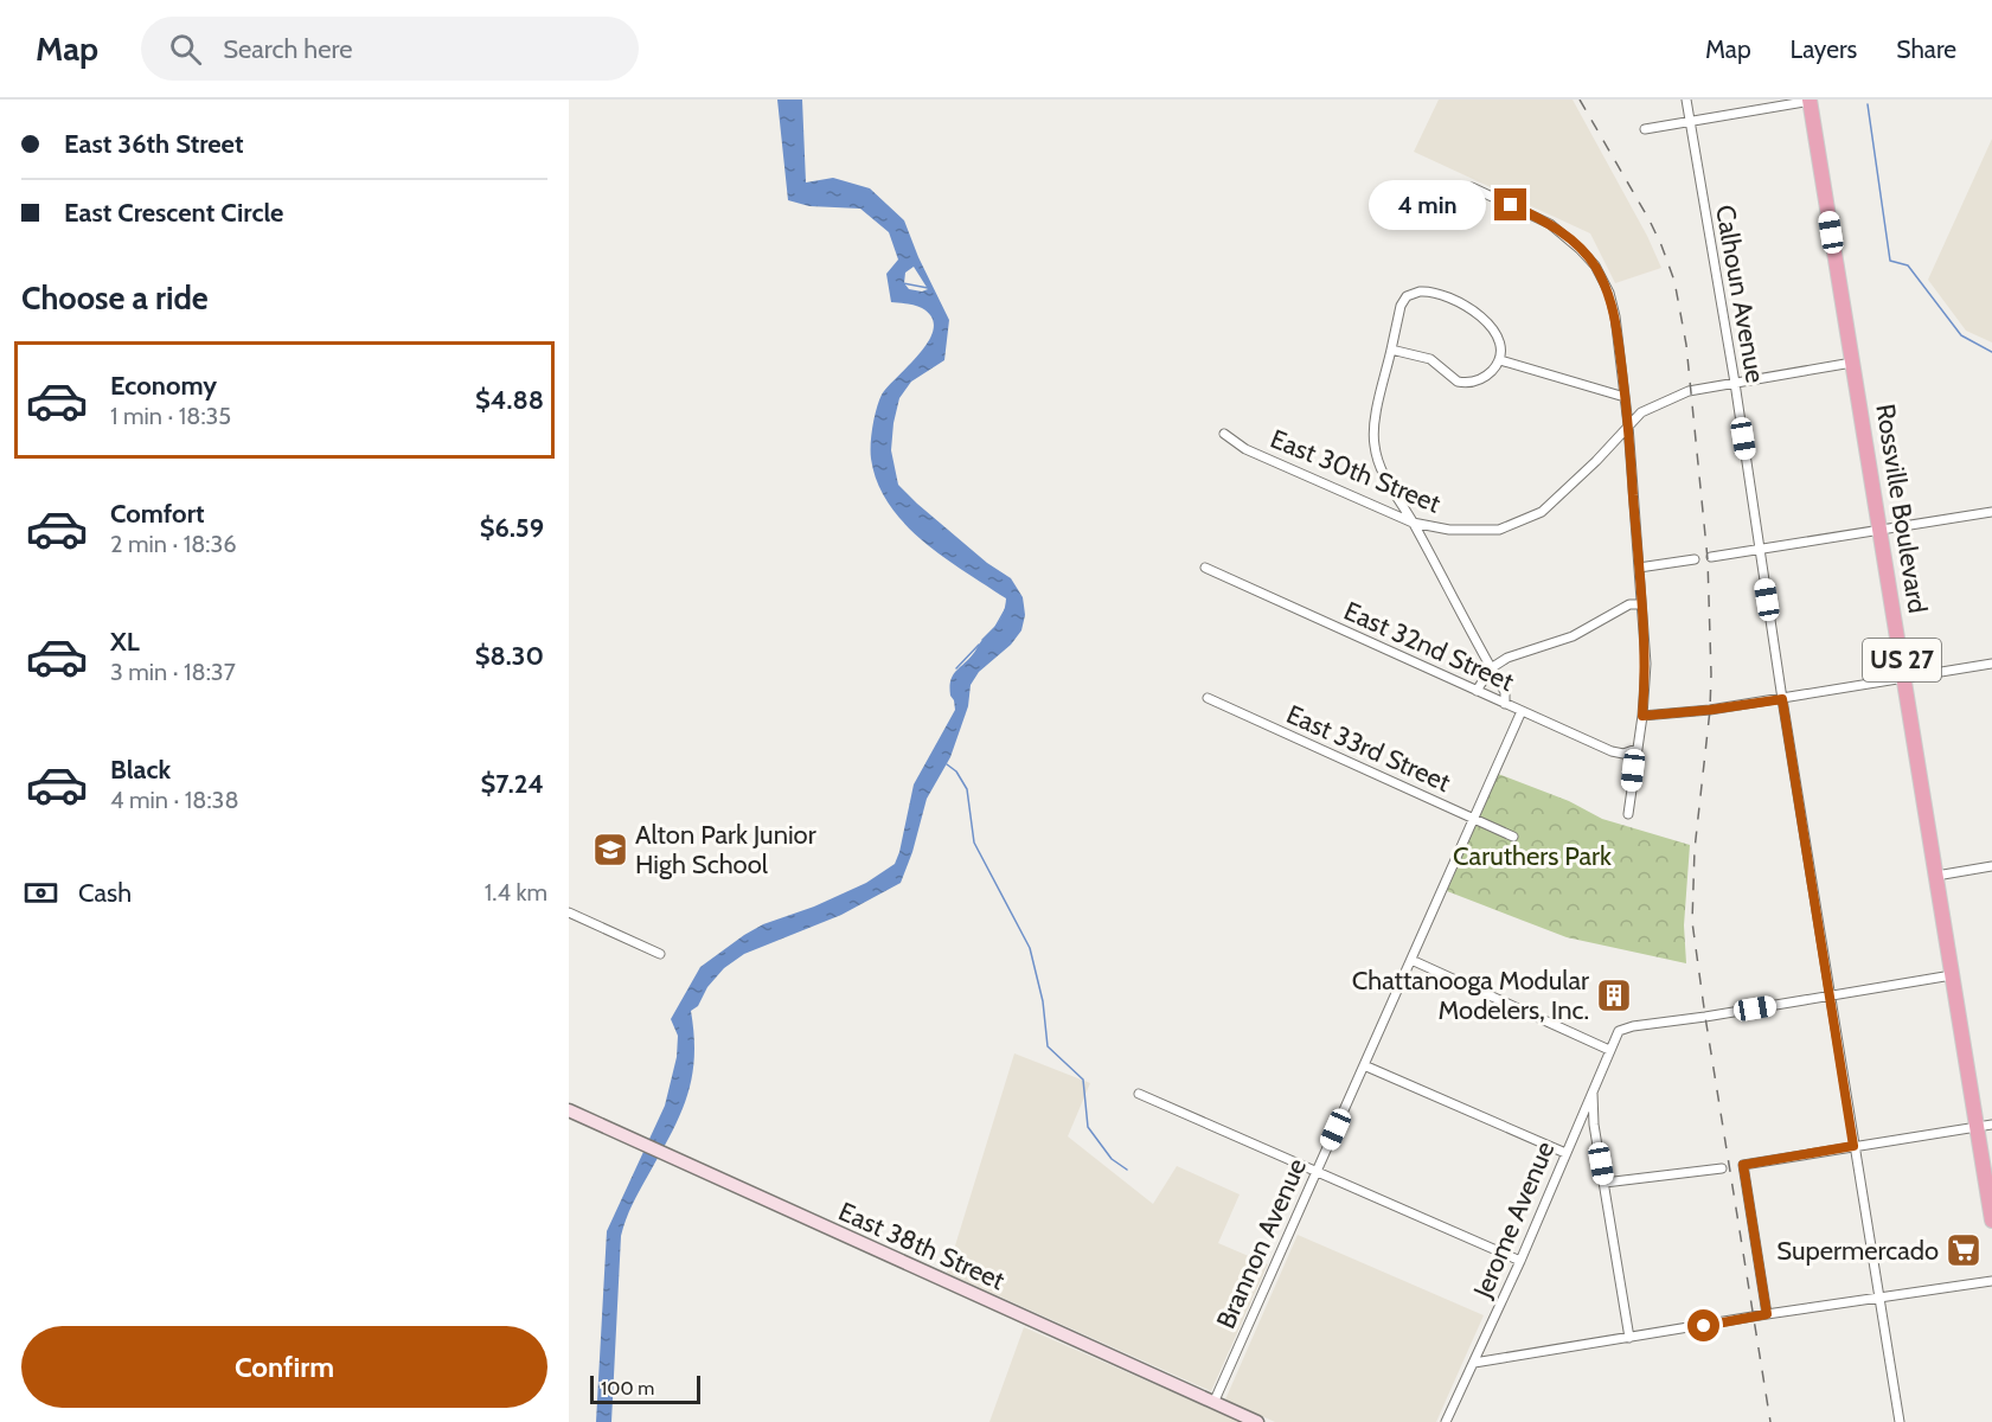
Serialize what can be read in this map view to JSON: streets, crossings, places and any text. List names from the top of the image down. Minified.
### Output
{"streets":{"highway":["Rossville Boulevard","US 27"],"main road":["East 38th Street"],"street":["Calhoun Avenue","East 30th Street","East 32nd Street","East 33rd Street","Jerome Avenue","Brannon Avenue"]},"crossings":[["Calhoun Avenue","East 30th Street"],["Calhoun Avenue","Jerome Avenue"],["East 30th Street","Rossville Boulevard"],["East 32nd Street","Brannon Avenue"],["East 33rd Street","Brannon Avenue"],["Brannon Avenue","East 38th Street"]],"parks":["Caruthers Park"],"places":{"school or university":["Alton Park Junior High School"],"building":["Chattanooga Modular Modelers, Inc."],"supermarket":["Supermercado"]},"scale_bar":"100 m","page":{"header":"Map","search":"Search here","nav":["Map","Layers","Share"],"banner":["East 36th Street","East Crescent Circle"],"bubble":"4 min","heading":"Choose a ride","list":[{"name":"Economy","note":"1 min · 18:35","value":"$4.88"},{"name":"Comfort","note":"2 min · 18:36","value":"$6.59"},{"name":"XL","note":"3 min · 18:37","value":"$8.30"},{"name":"Black","note":"4 min · 18:38","value":"$7.24"}],"pay":["Cash","1.4 km"],"buttons":"Confirm","scale":"100 m"}}
